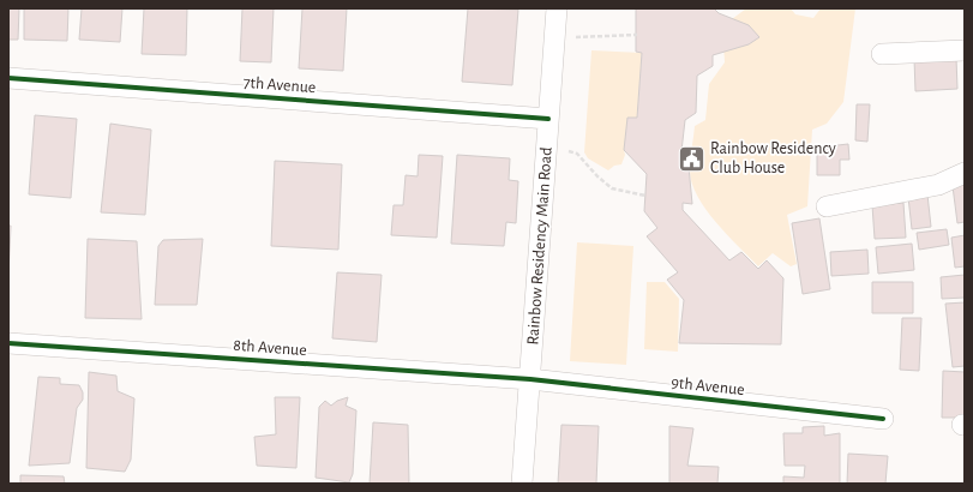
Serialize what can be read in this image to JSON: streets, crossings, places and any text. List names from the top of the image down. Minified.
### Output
{"streets":{"street":["7th Avenue","Rainbow Residency Main Road","8th Avenue","9th Avenue"]},"crossings":[["7th Avenue","Rainbow Residency Main Road"],["Rainbow Residency Main Road","8th Avenue"],["Rainbow Residency Main Road","9th Avenue"],["8th Avenue","9th Avenue"]],"places":{"public building":["Rainbow Residency Club House"]}}
